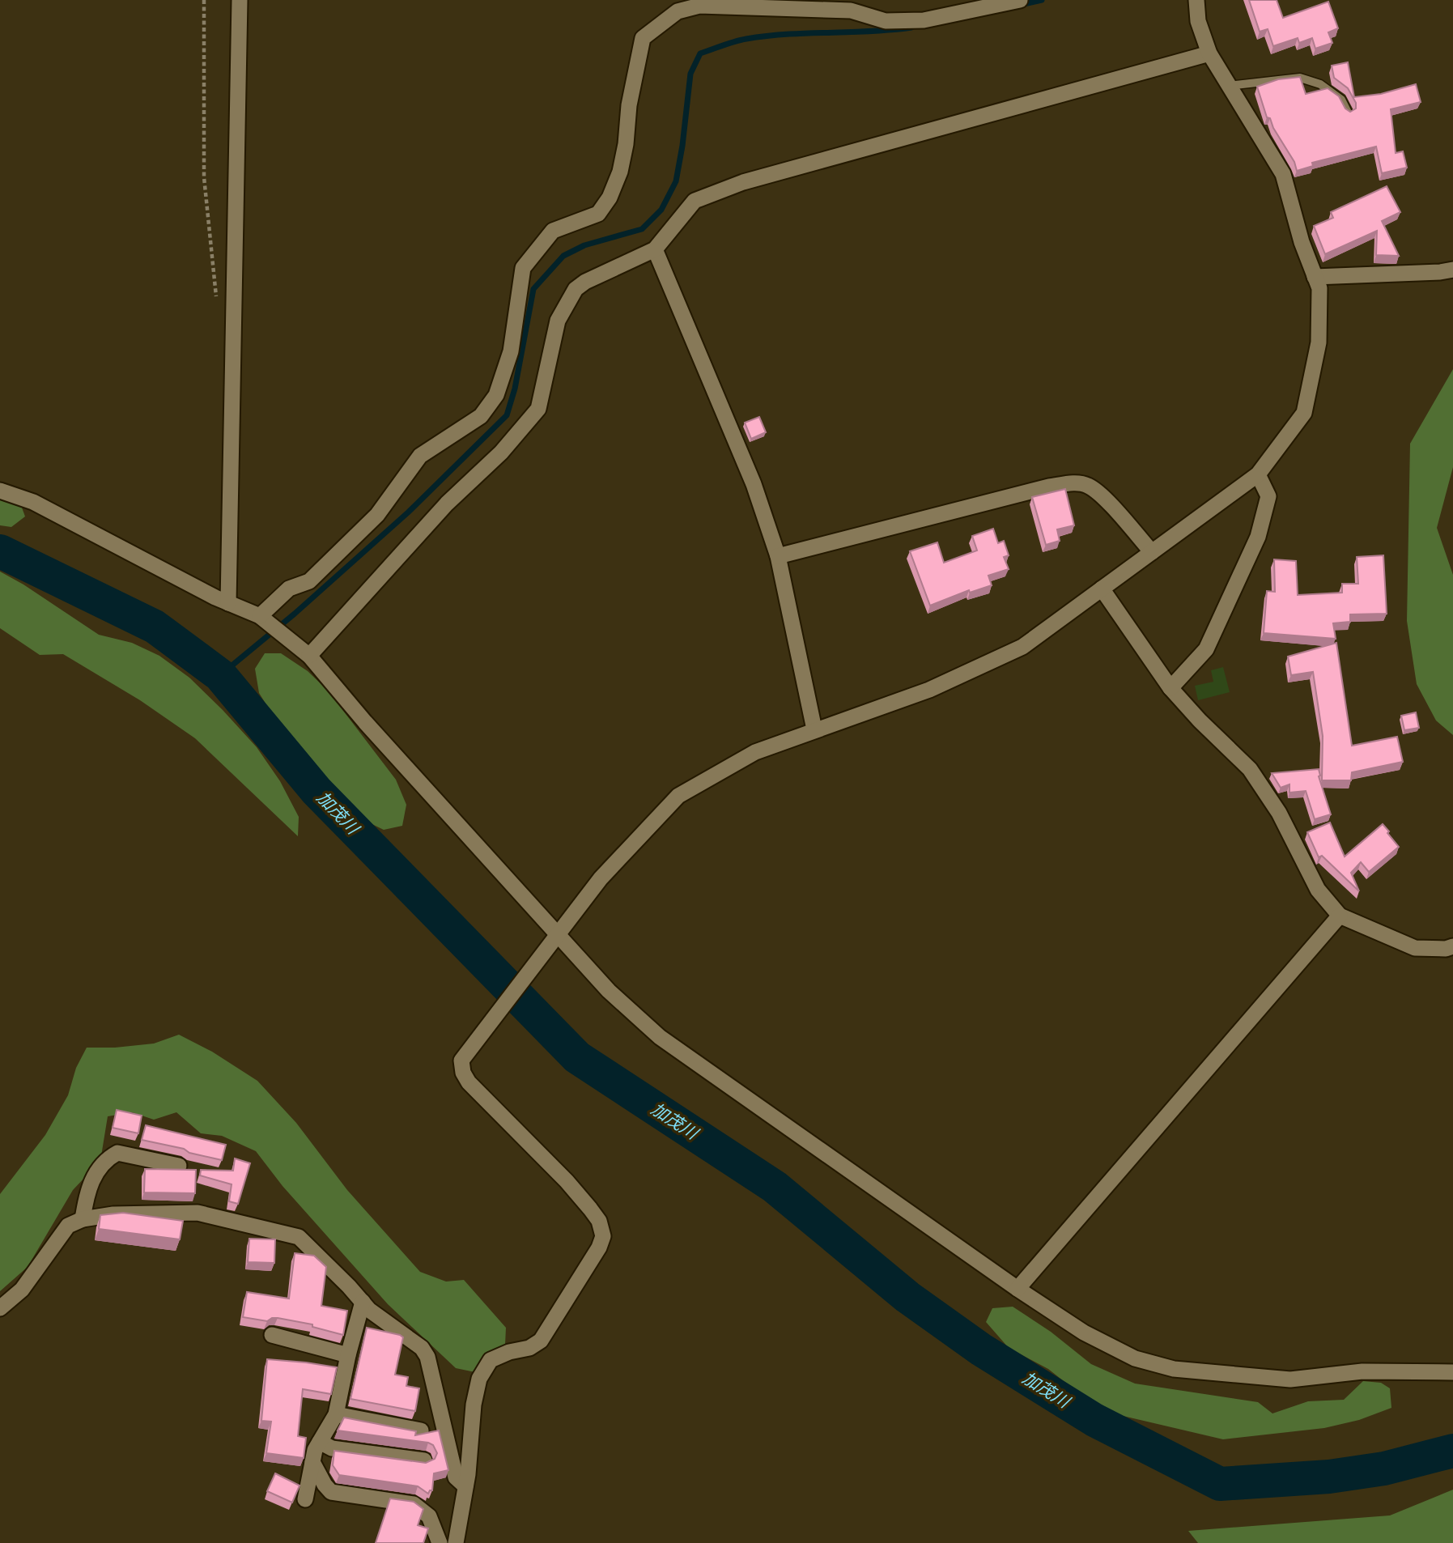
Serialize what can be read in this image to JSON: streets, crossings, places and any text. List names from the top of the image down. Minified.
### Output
{"water":["加茂川"]}
